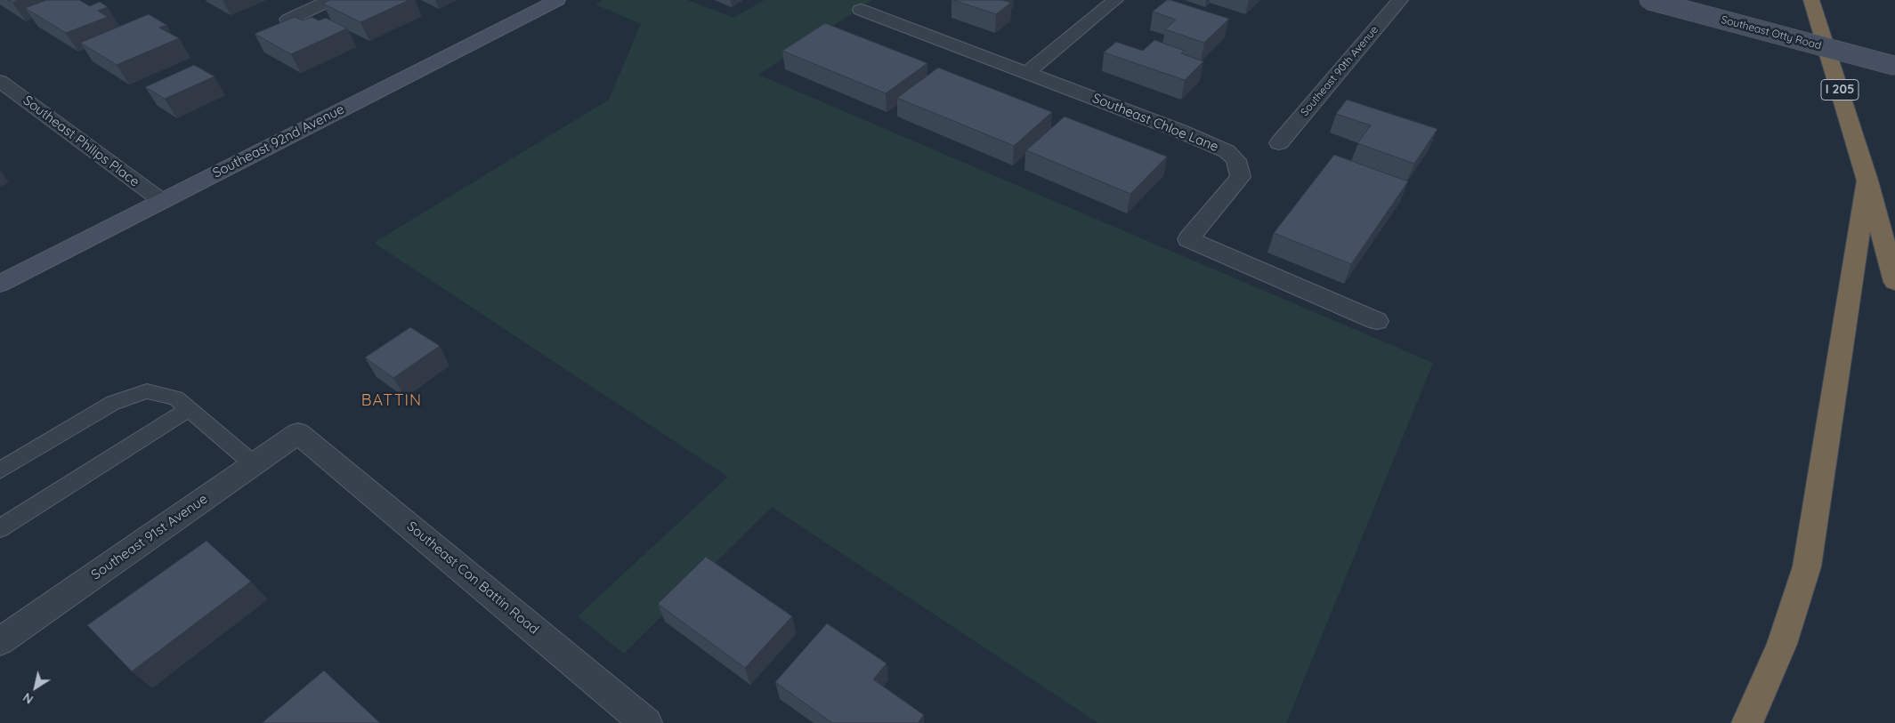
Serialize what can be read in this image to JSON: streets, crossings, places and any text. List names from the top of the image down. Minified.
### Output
{"streets":{"highway":["I 205"],"main road":["Southeast Otty Road","Southeast 92nd Avenue"],"street":["Southeast 90th Avenue","Southeast Chloe Lane","Southeast Philips Place","Southeast 91st Avenue","Southeast Con Battin Road"]},"crossings":[["Southeast Philips Place","Southeast 92nd Avenue"],["Southeast 91st Avenue","Southeast Con Battin Road"]],"districts":["BATTIN"],"north":"bottom left"}
